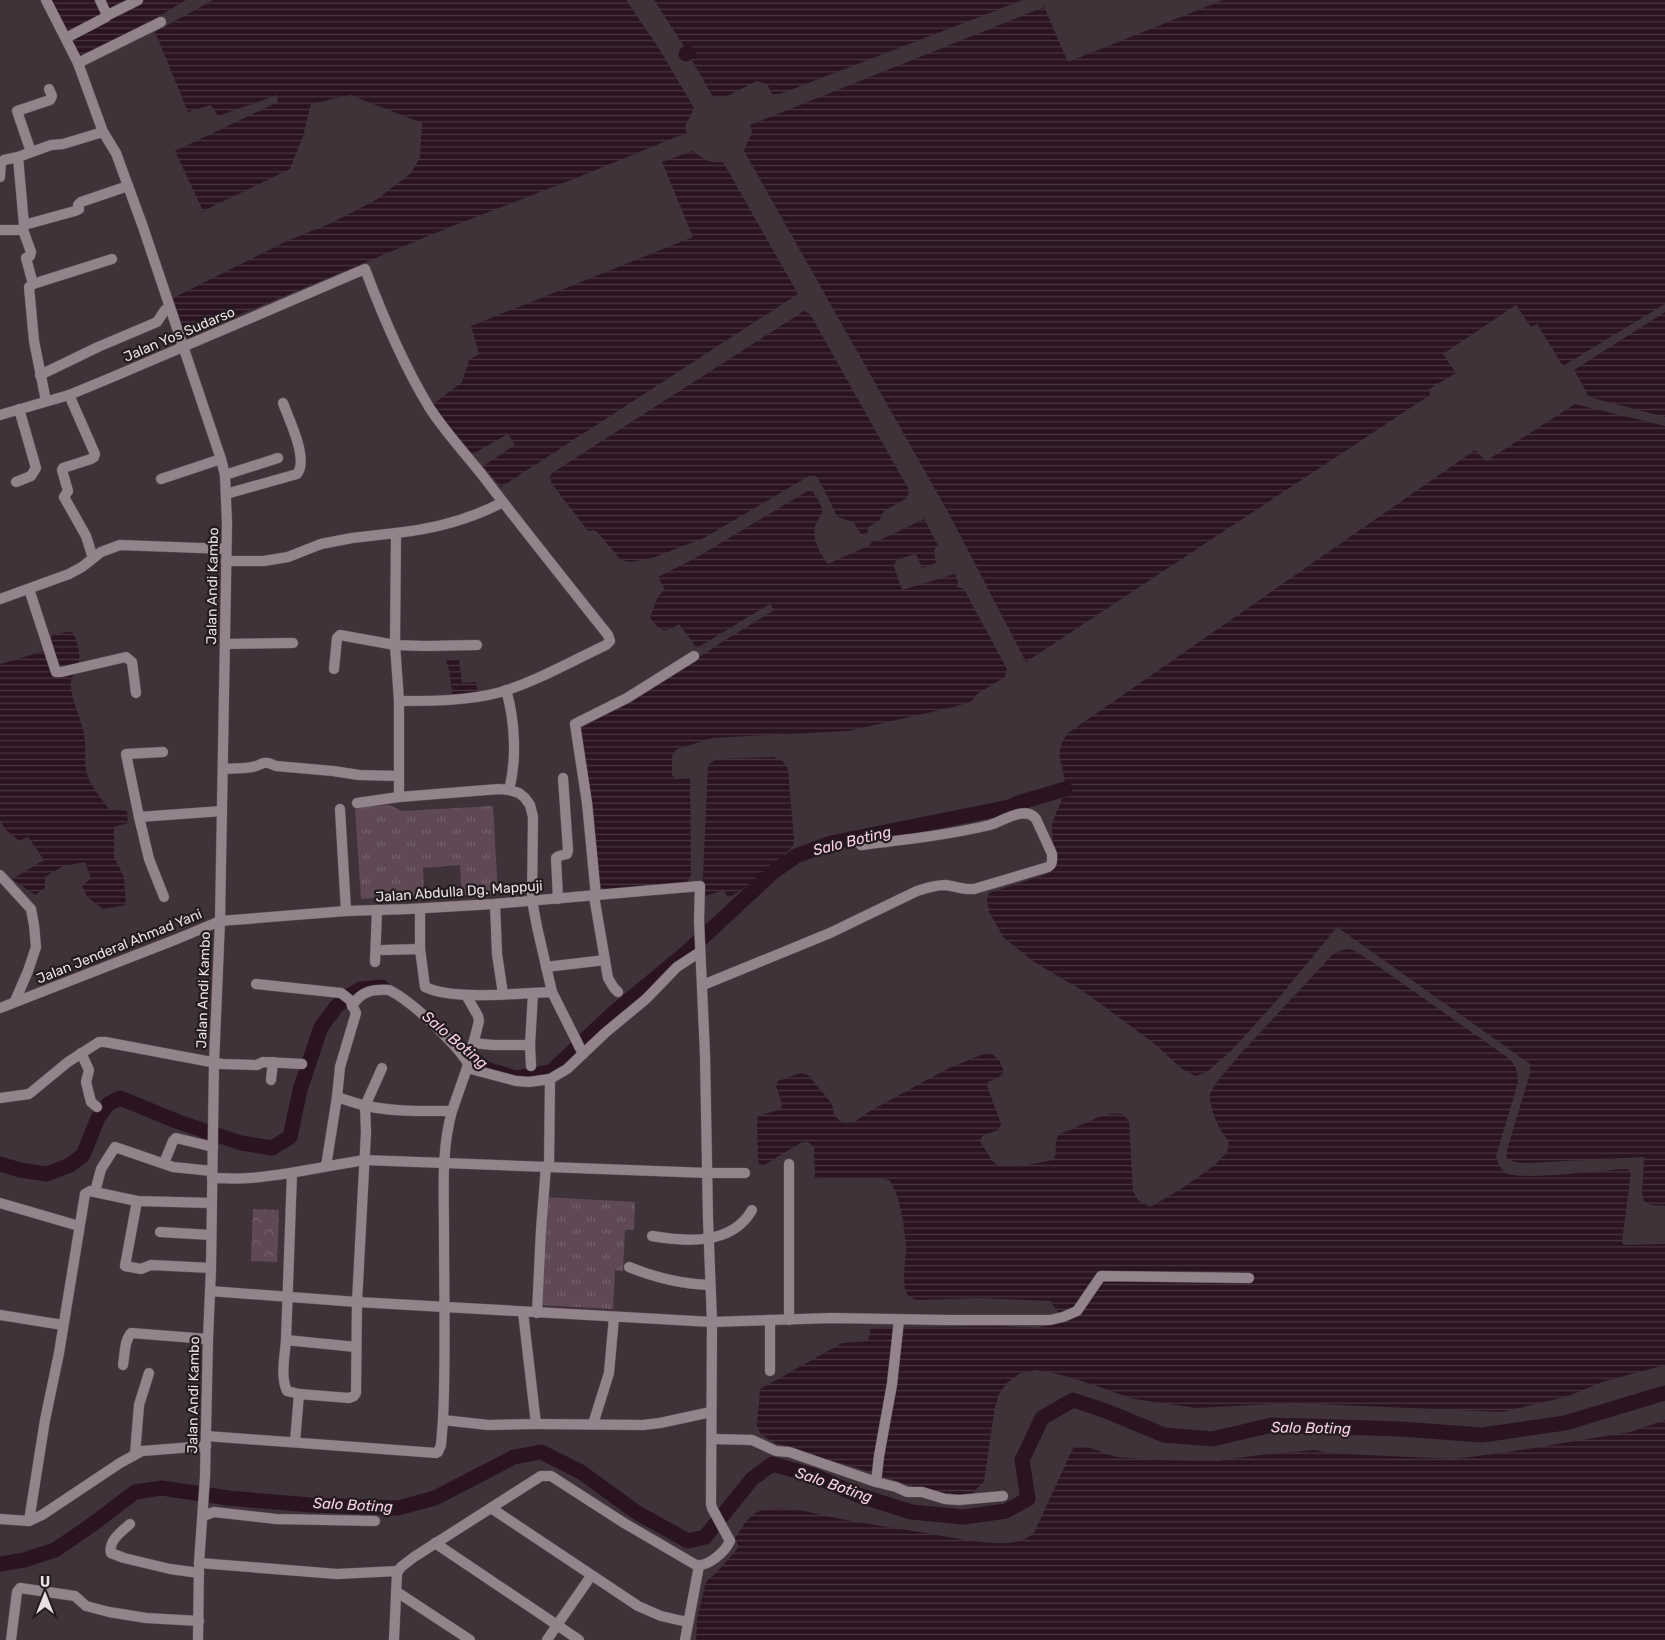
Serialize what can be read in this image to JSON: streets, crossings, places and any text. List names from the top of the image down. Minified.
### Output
{"streets":{"street":["Jalan Yos Sudarso","Jalan Andi Kambo","Jalan Abdulla Dg. Mappuji","Jalan Jenderal Ahmad Yani"]},"crossings":[["Jalan Yos Sudarso","Jalan Andi Kambo"],["Jalan Andi Kambo","Jalan Abdulla Dg. Mappuji"],["Jalan Andi Kambo","Jalan Jenderal Ahmad Yani"],["Jalan Abdulla Dg. Mappuji","Jalan Jenderal Ahmad Yani"]],"water":["Salo Boting"],"north":"top"}
